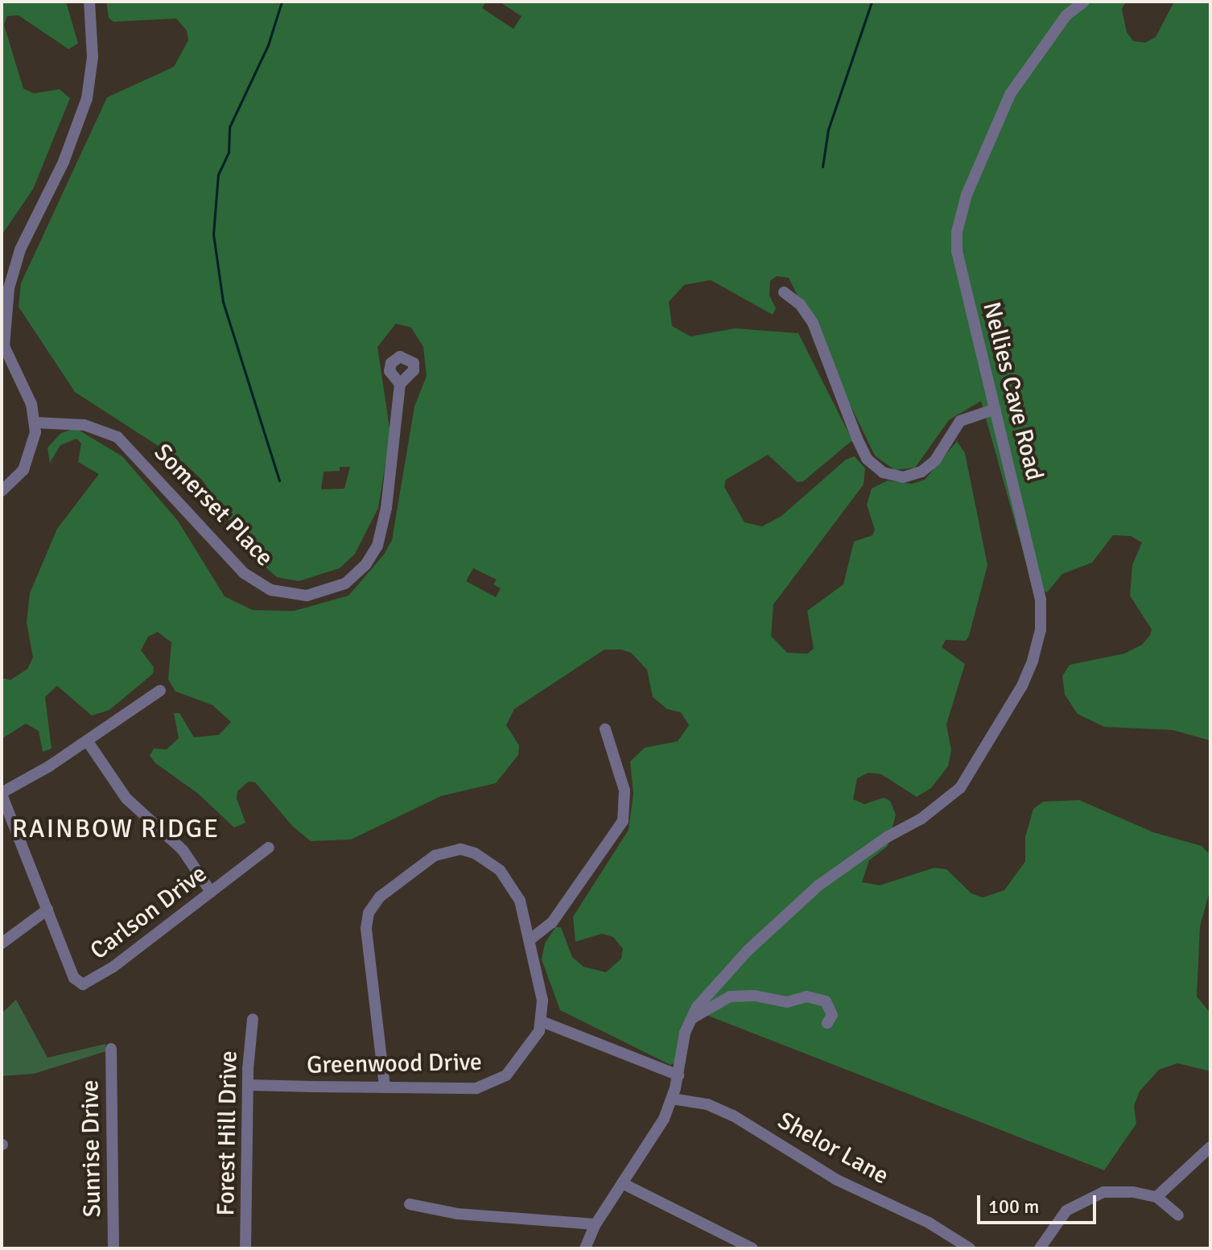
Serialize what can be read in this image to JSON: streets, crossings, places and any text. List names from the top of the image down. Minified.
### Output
{"streets":{"street":["Nellies Cave Road","Somerset Place","Carlson Drive","Greenwood Drive","Forest Hill Drive","Sunrise Drive","Shelor Lane"]},"crossings":[["Greenwood Drive","Forest Hill Drive"]],"districts":["RAINBOW RIDGE"],"scale_bar":"100 m"}
